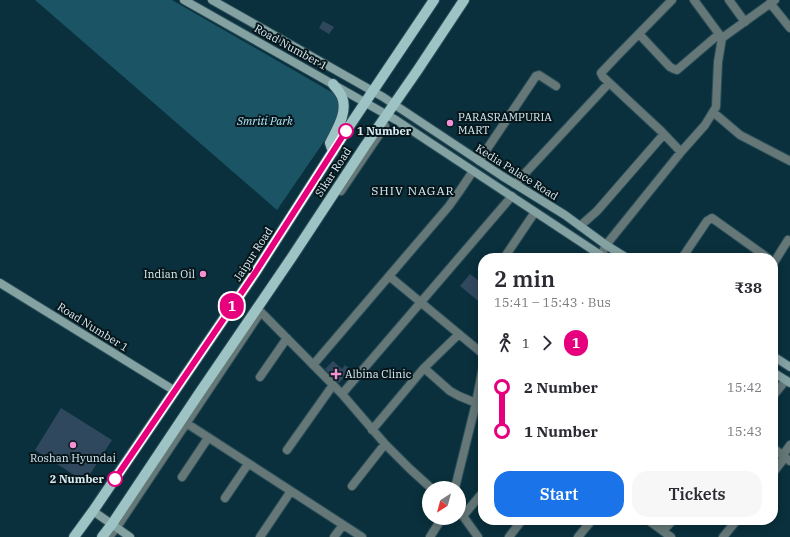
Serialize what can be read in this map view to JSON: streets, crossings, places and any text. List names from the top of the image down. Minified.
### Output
{"streets":{"main road":["Sikar Road","Jaipur Road"],"street":["Road Number 1","Kedia Palace Road"]},"crossings":[["Road Number 1","Sikar Road"],["Road Number 1","Kedia Palace Road"],["Road Number 1","Jaipur Road"],["Sikar Road","Kedia Palace Road"]],"districts":["SHIV NAGAR"],"parks":["Smriti Park"],"places":{"other":["PARASRAMPURIA MART","1 Number","Indian Oil","Roshan Hyundai","2 Number"],"health":["Albina Clinic"]},"lines":["bus line 1"],"north":"bottom left","page":{"on_map":"1","heading":["2 min","15:41 – 15:43 · Bus","₹38"],"legs":["1","1"],"list":[{"name":"2 Number","value":"15:42"},{"name":"1 Number","value":"15:43"}],"buttons":["Start","Tickets"]}}
